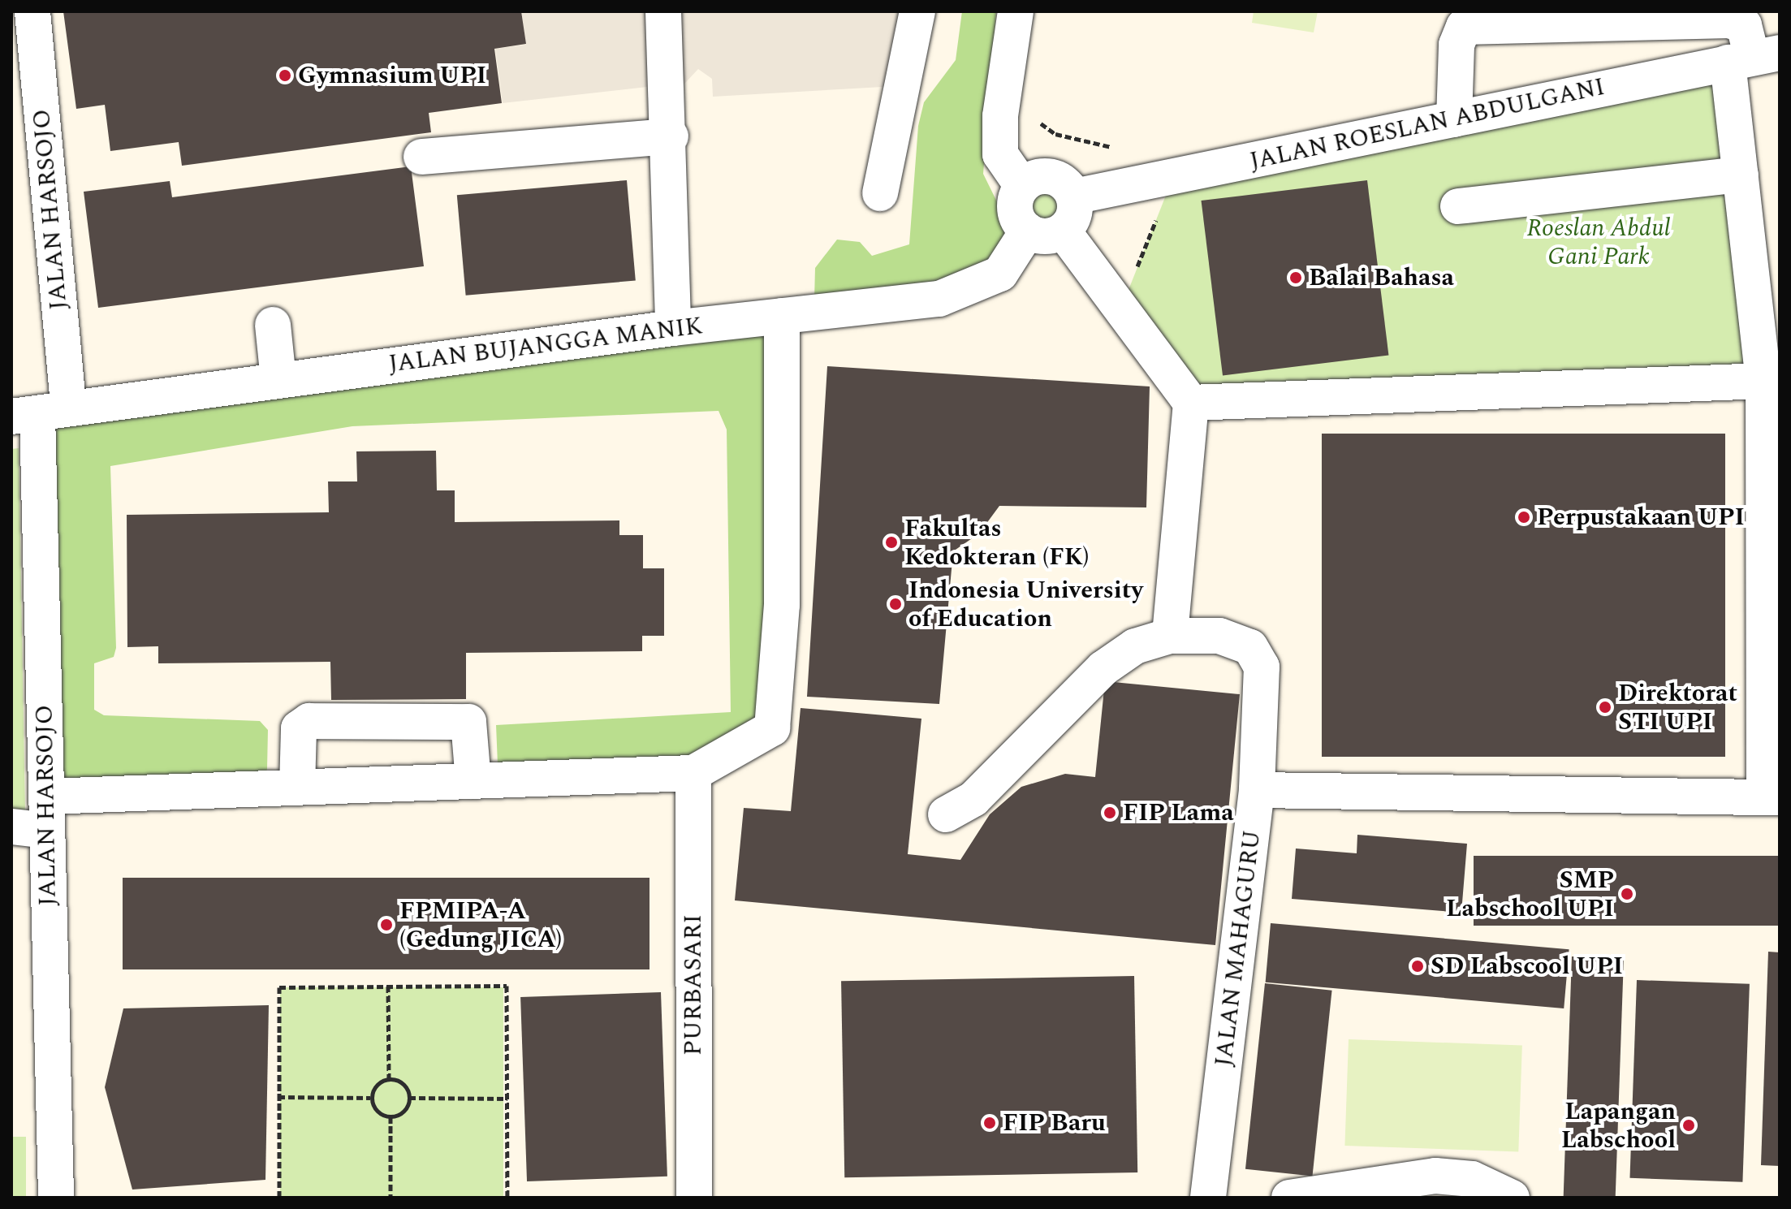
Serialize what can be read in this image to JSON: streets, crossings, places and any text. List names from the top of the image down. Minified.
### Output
{"streets":{"lane":["JALAN ROESLAN ABDULGANI","JALAN HARSOJO","JALAN BUJANGGA MANIK","JALAN MAHAGURU","PURBASARI"]},"crossings":[["JALAN ROESLAN ABDULGANI","JALAN BUJANGGA MANIK"],["JALAN HARSOJO","JALAN BUJANGGA MANIK"]],"parks":["Roeslan Abdul Gani Park"],"places":["Gymnasium UPI","Balai Bahasa","Perpustakaan UPI","Fakultas Kedokteran (FK)","Indonesia University of Education","Direktorat STI UPI","FIP Lama","SMP Labschool UPI","FPMIPA-A (Gedung JICA)","SD Labscool UPI","FIP Baru","Lapangan Labschool"]}
